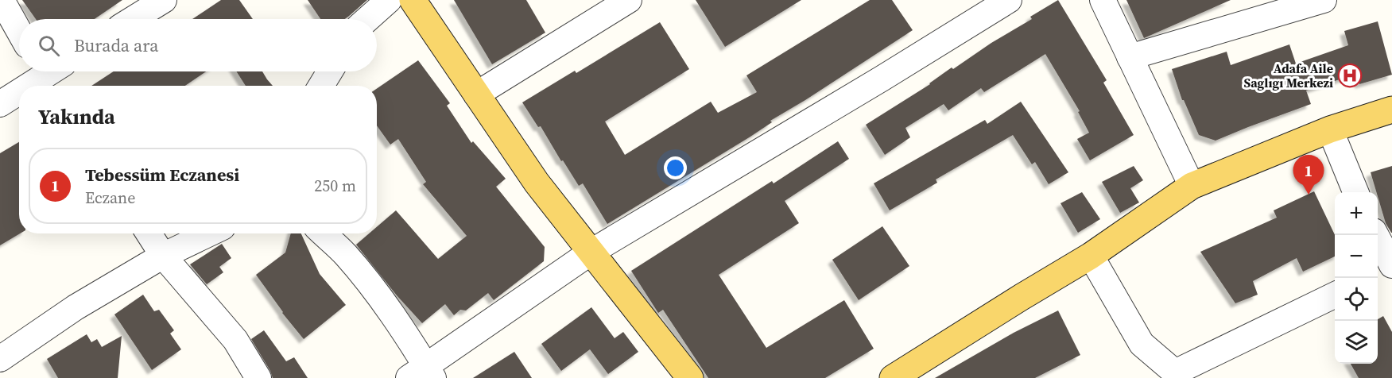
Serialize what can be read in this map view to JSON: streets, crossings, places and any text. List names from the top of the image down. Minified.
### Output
{"places":{"hospital":["Adafa Aile Saglıgı Merkezi"]},"page":{"search":"Burada ara","heading":"Yakında","list":[{"mark":"1","name":"Tebessüm Eczanesi","note":"Eczane","value":"250 m"}],"pins":"1","map_buttons":["+","−"]}}
